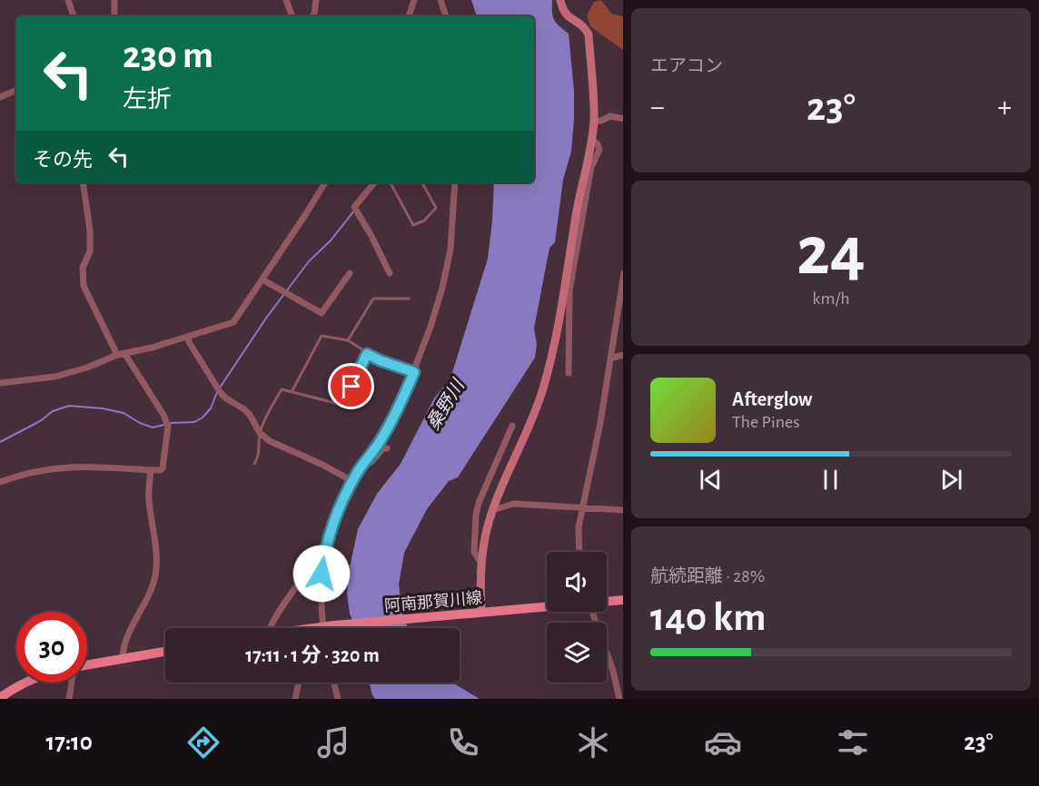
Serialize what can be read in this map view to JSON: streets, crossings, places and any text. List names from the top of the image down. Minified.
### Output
{"streets":{"main road":["阿南那賀川線"]},"water":["桑野川"],"page":{"tile":["エアコン",["24","km/h"],["航続距離 · 28%","140 km"]],"turn":["230 m","左折"],"heat":["−","23°","+"],"then":"その先","song":["Afterglow","The Pines"],"limit":"30","trip":"17:11 · 1 分 · 320 m","tabs":["17:10","23°"]}}
